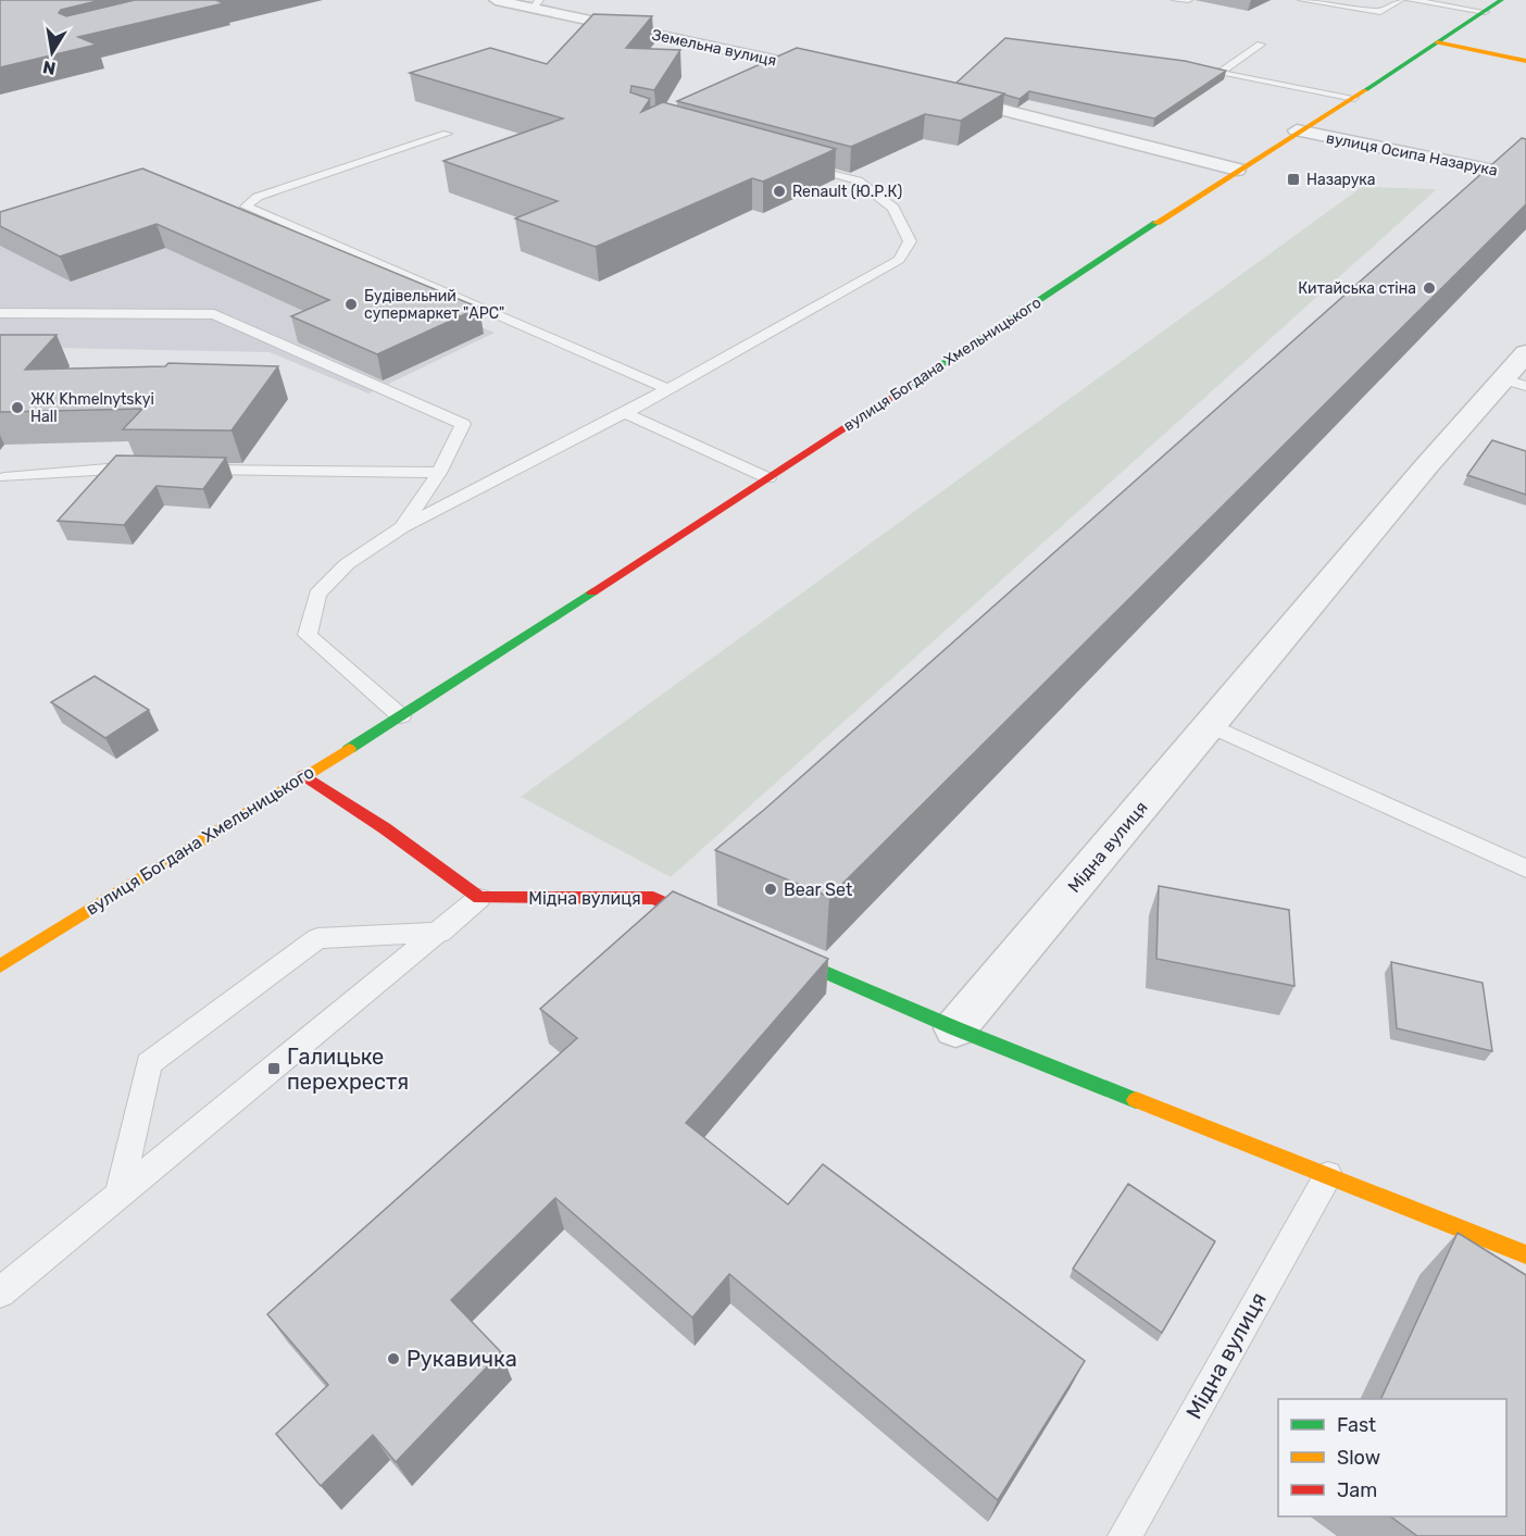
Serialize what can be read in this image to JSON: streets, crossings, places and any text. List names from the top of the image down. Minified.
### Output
{"streets":{"main road":["вулиця Богдана Хмельницького","Мідна вулиця"],"street":["Земельна вулиця","вулиця Осипа Назарука"]},"crossings":[["вулиця Осипа Назарука","вулиця Богдана Хмельницького"]],"places":{"transit":["Назарука","Галицьке перехрестя"],"other":["Renault (Ю.Р.К)","Китайська стіна","Будівельний супермаркет \"АРС\"","ЖК Khmelnytskyi Hall","Bear Set","Рукавичка"]},"legend":["Fast","Slow","Jam"],"north":"bottom"}
